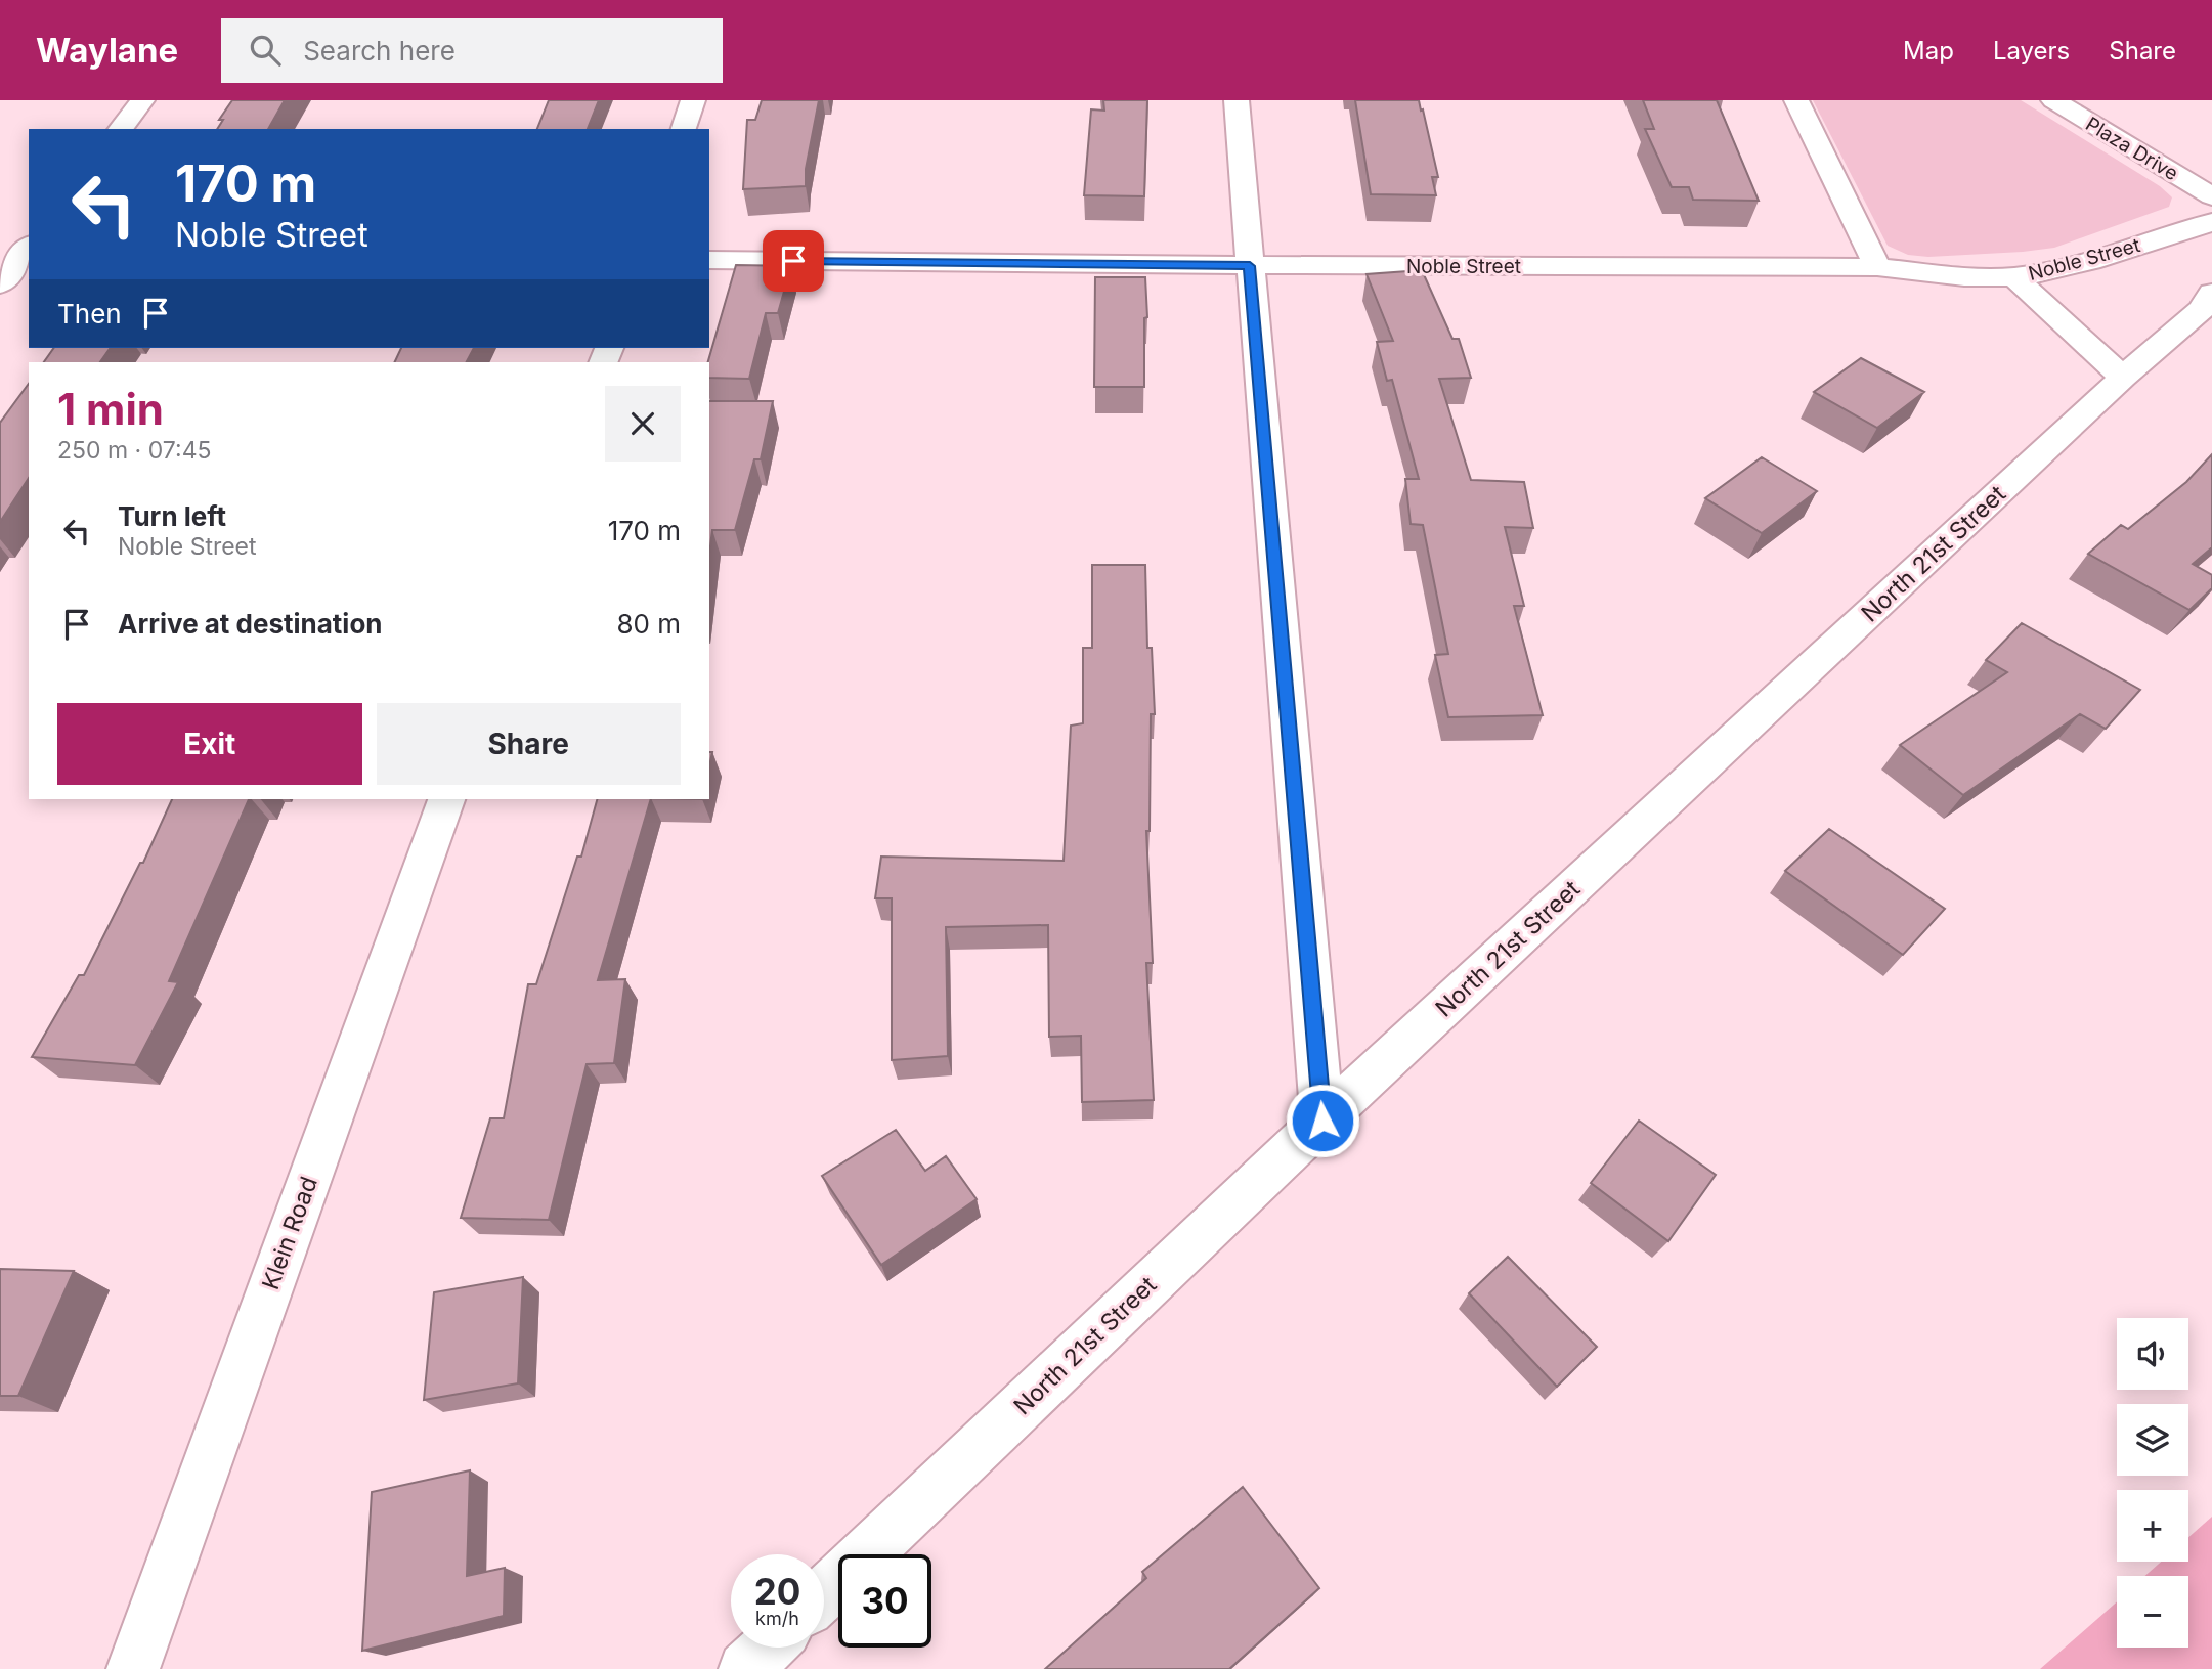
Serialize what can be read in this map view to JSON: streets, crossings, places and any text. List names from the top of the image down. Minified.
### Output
{"streets":{"street":["Plaza Drive","Noble Street","North 21st Street","Klein Road"]},"page":{"header":"Waylane","search":"Search here","nav":["Map","Layers","Share"],"turn":["170 m","Noble Street"],"then":"Then","heading":["1 min","250 m · 07:45"],"list":[{"name":"Turn left","note":"Noble Street","value":"170 m"},{"name":"Arrive at destination","value":"80 m"}],"buttons":["Exit","Share"],"map_buttons":["+","−"],"speed":"20 km/h","limit":"30"}}
